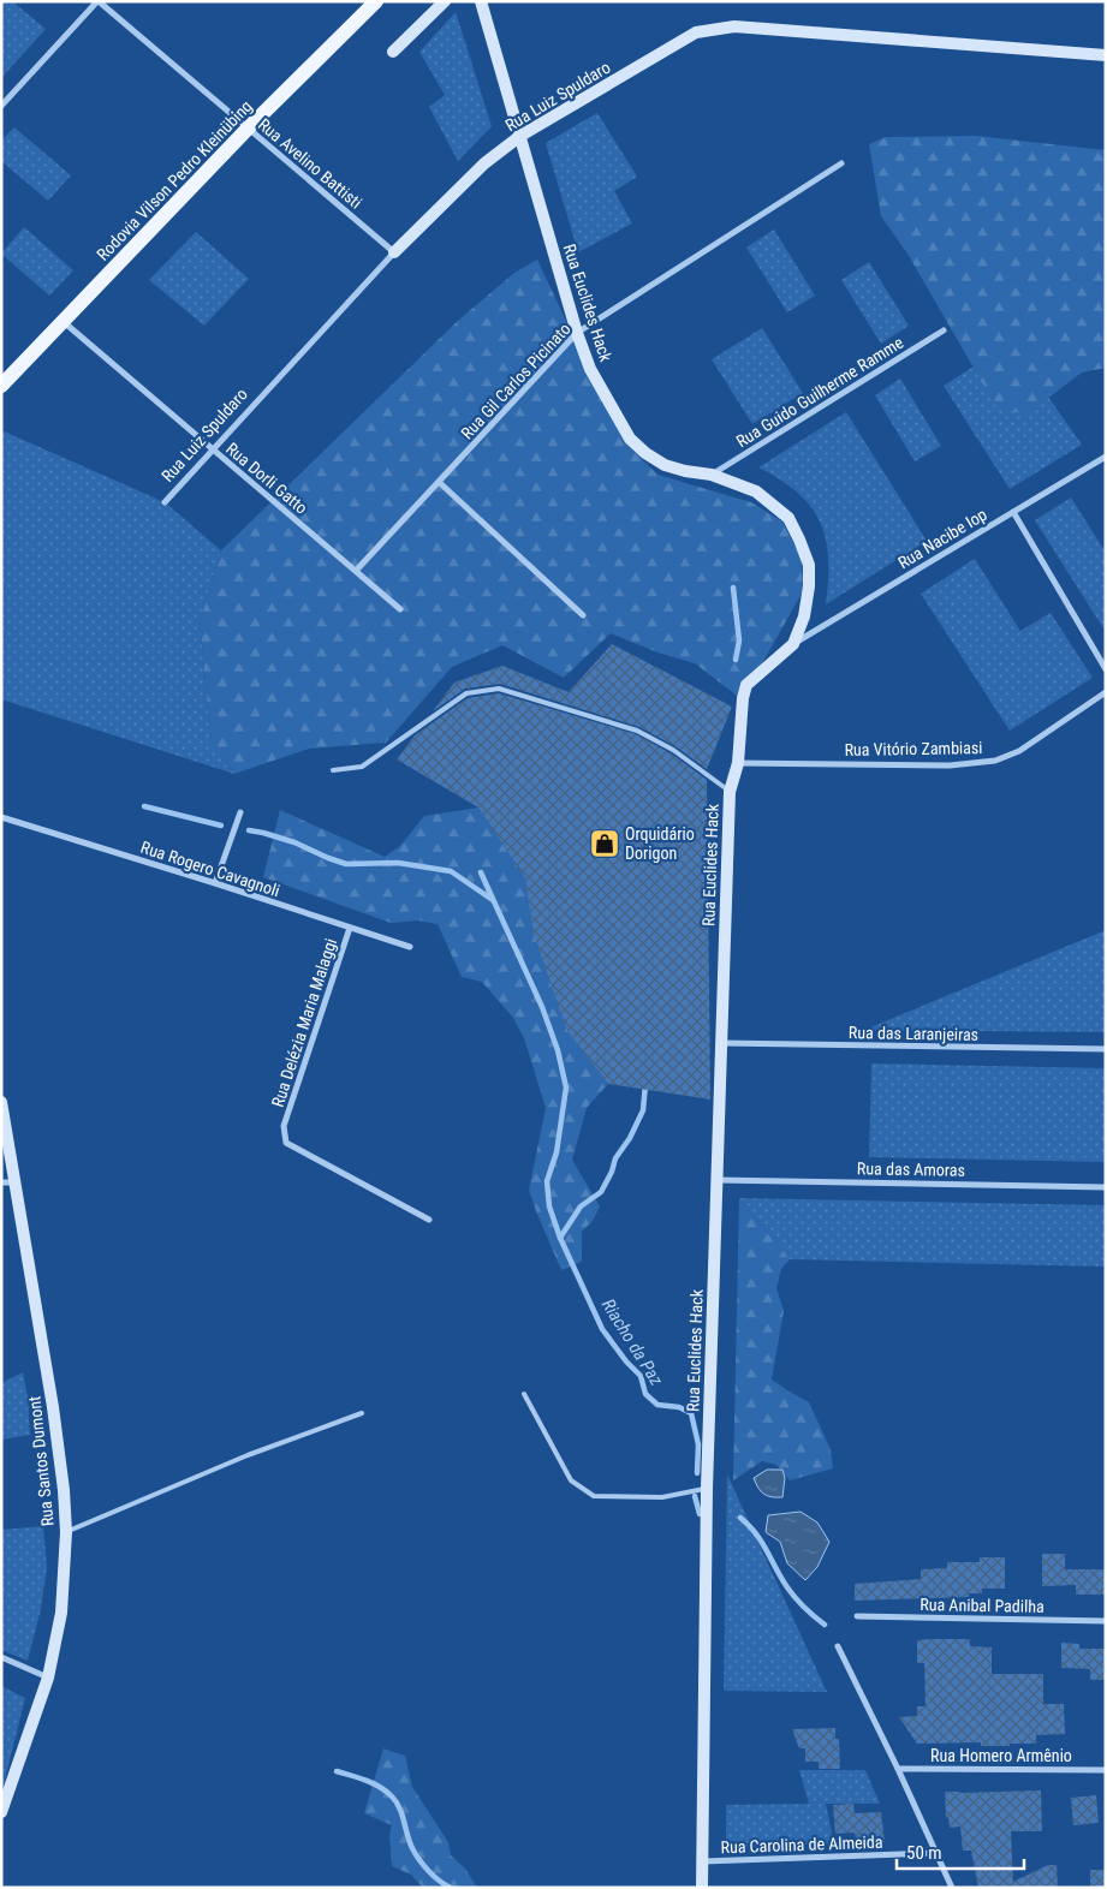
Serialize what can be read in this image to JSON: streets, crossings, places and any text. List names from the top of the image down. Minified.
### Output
{"streets":{"main road":["Rodovia Vilson Pedro Kleinübing"],"street":["Rua Luiz Spuldaro","Rua Avelino Battisti","Rua Euclides Hack","Rua Gil Carlos Picinato","Rua Guido Guilherme Ramme","Rua Dorli Gatto","Rua Nacibe Iop","Rua Vitório Zambiasi","Rua Rogero Cavagnoli","Rua Delézia Maria Malaggi","Rua das Laranjeiras","Rua das Amoras","Rua Santos Dumont","Rua Anibal Padilha","Rua Homero Armênio","Rua Carolina de Almeida"]},"crossings":[["Rua Luiz Spuldaro","Rua Avelino Battisti"],["Rua Luiz Spuldaro","Rua Euclides Hack"],["Rua Luiz Spuldaro","Rua Dorli Gatto"],["Rua Avelino Battisti","Rodovia Vilson Pedro Kleinübing"],["Rodovia Vilson Pedro Kleinübing","Rua Dorli Gatto"],["Rua Euclides Hack","Rua Gil Carlos Picinato"],["Rua Euclides Hack","Rua Guido Guilherme Ramme"],["Rua Euclides Hack","Rua Nacibe Iop"],["Rua Euclides Hack","Rua Vitório Zambiasi"],["Rua Euclides Hack","Rua das Laranjeiras"],["Rua Euclides Hack","Rua das Amoras"],["Rua Euclides Hack","Rua Carolina de Almeida"],["Rua Gil Carlos Picinato","Rua Dorli Gatto"],["Rua Rogero Cavagnoli","Rua Delézia Maria Malaggi"]],"water":["Riacho da Paz"],"places":{"shop":["Orquidário Dorigon"]},"scale_bar":"50 m"}
